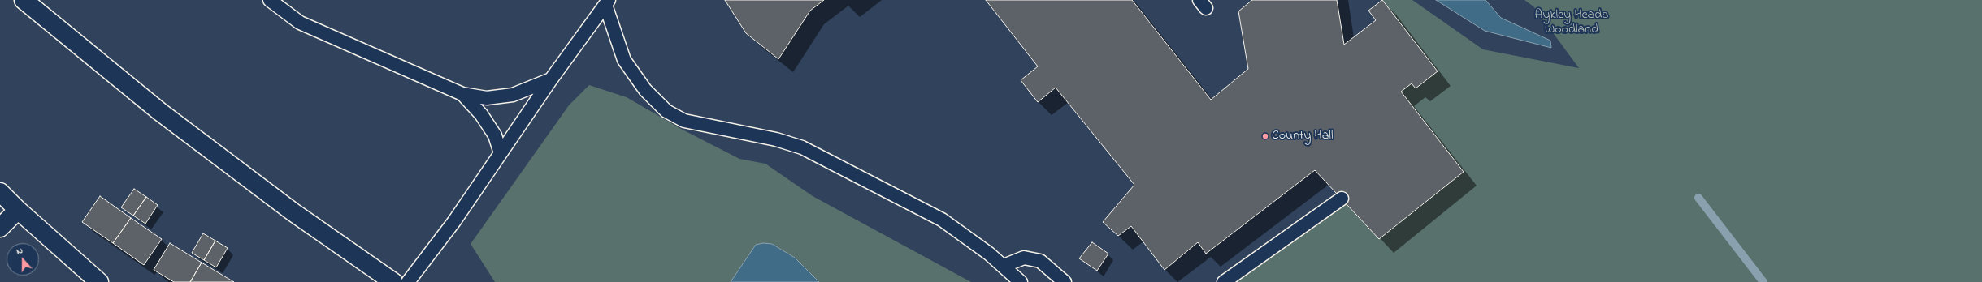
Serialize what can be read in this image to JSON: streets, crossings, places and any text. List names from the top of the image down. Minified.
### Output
{"parks":["Aykley Heads Woodland"],"places":["County Hall"],"north":"top"}
